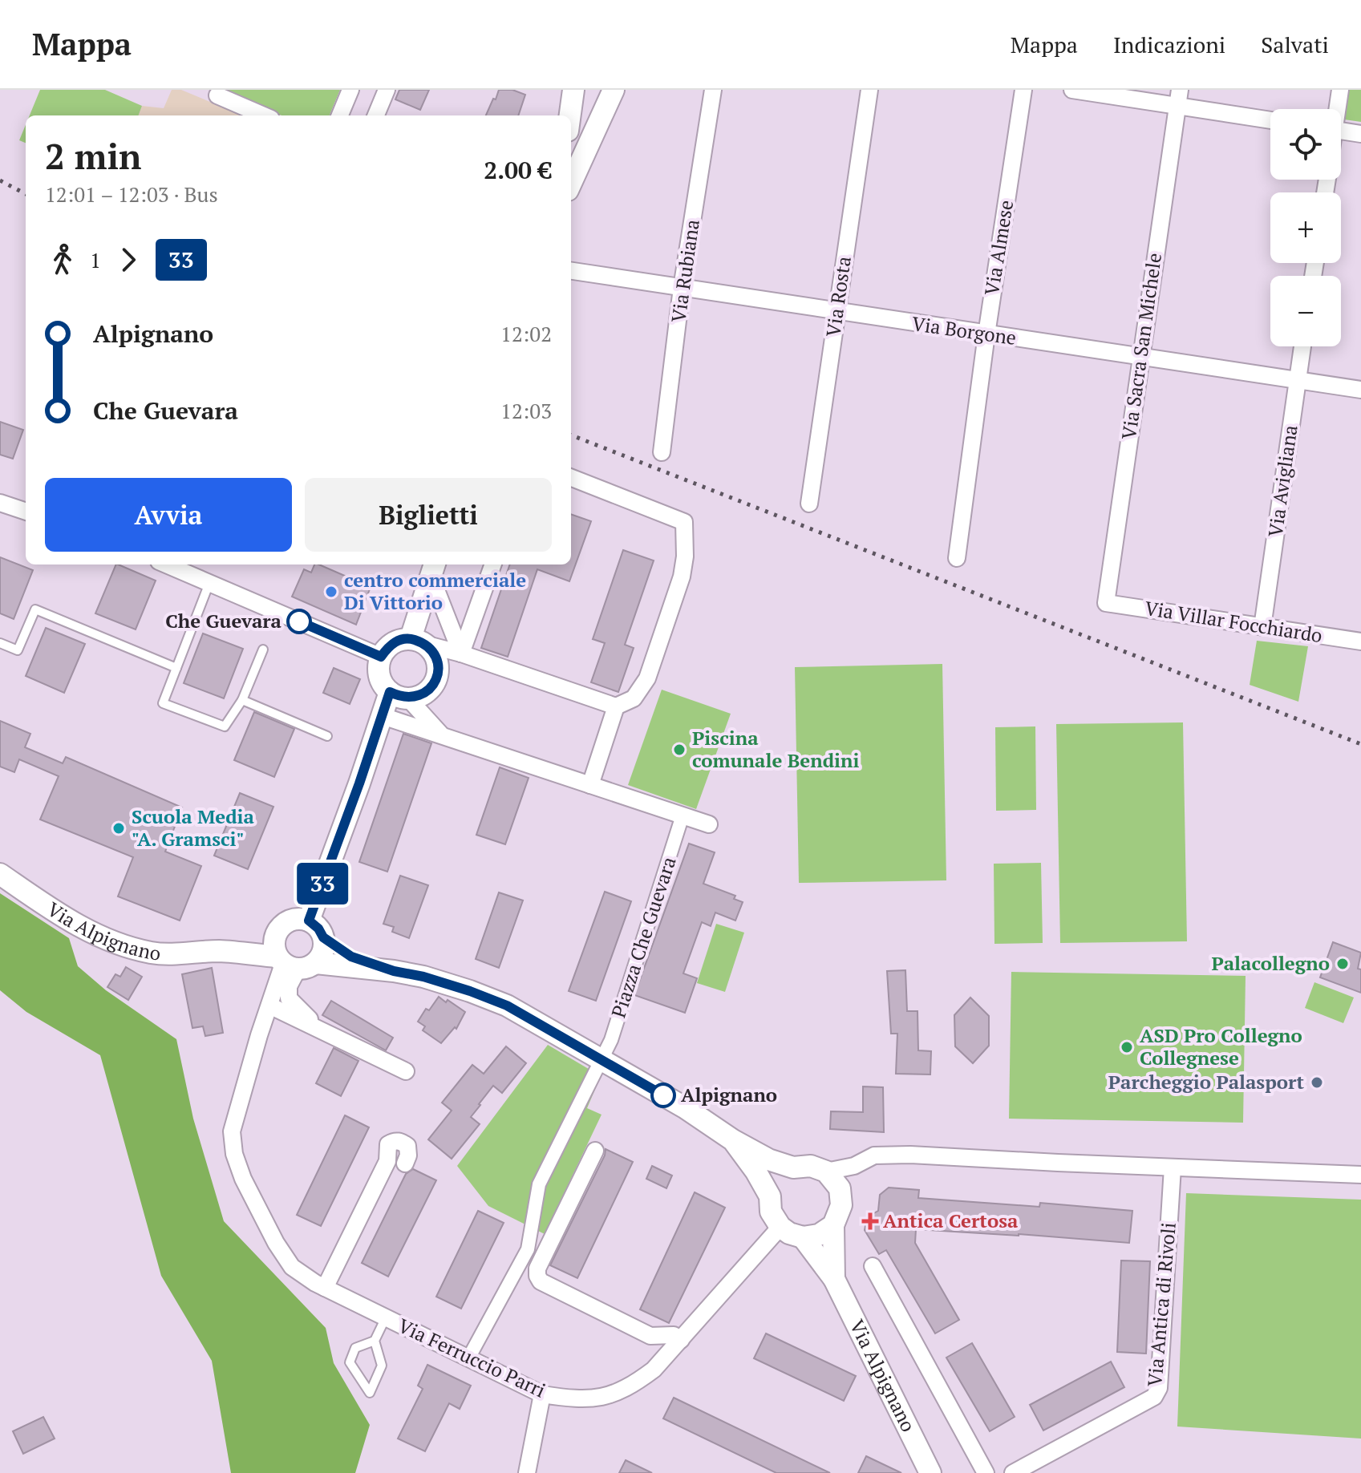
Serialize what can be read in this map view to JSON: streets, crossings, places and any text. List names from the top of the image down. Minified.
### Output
{"streets":{"street":["Via Almese","Via Rubiana","Via Rosta","Via Borgone","Via Sacra San Michele","Via Avigliana","Via Villar Focchiardo","Via Alpignano","Piazza Che Guevara","Via Antica di Rivoli","Via Ferruccio Parri"]},"crossings":[["Via Almese","Via Borgone"],["Via Rubiana","Via Borgone"],["Via Rosta","Via Borgone"],["Via Borgone","Via Sacra San Michele"],["Via Borgone","Via Avigliana"],["Via Sacra San Michele","Via Villar Focchiardo"],["Via Avigliana","Via Villar Focchiardo"],["Via Alpignano","Piazza Che Guevara"],["Via Alpignano","Via Ferruccio Parri"],["Piazza Che Guevara","Via Ferruccio Parri"]],"places":{"other":["centro commerciale Di Vittorio","Che Guevara","Piscina comunale Bendini","Scuola Media \"A. Gramsci\"","Palacollegno","ASD Pro Collegno Collegnese","Parcheggio Palasport","Alpignano"],"health":["Antica Certosa"]},"lines":["bus line 33"],"page":{"header":"Mappa","nav":["Mappa","Indicazioni","Salvati"],"on_map":"33","map_buttons":["+","−"],"heading":["2 min","12:01 – 12:03 · Bus","2.00 €"],"legs":["1","33"],"list":[{"name":"Alpignano","value":"12:02"},{"name":"Che Guevara","value":"12:03"}],"buttons":["Avvia","Biglietti"]}}
